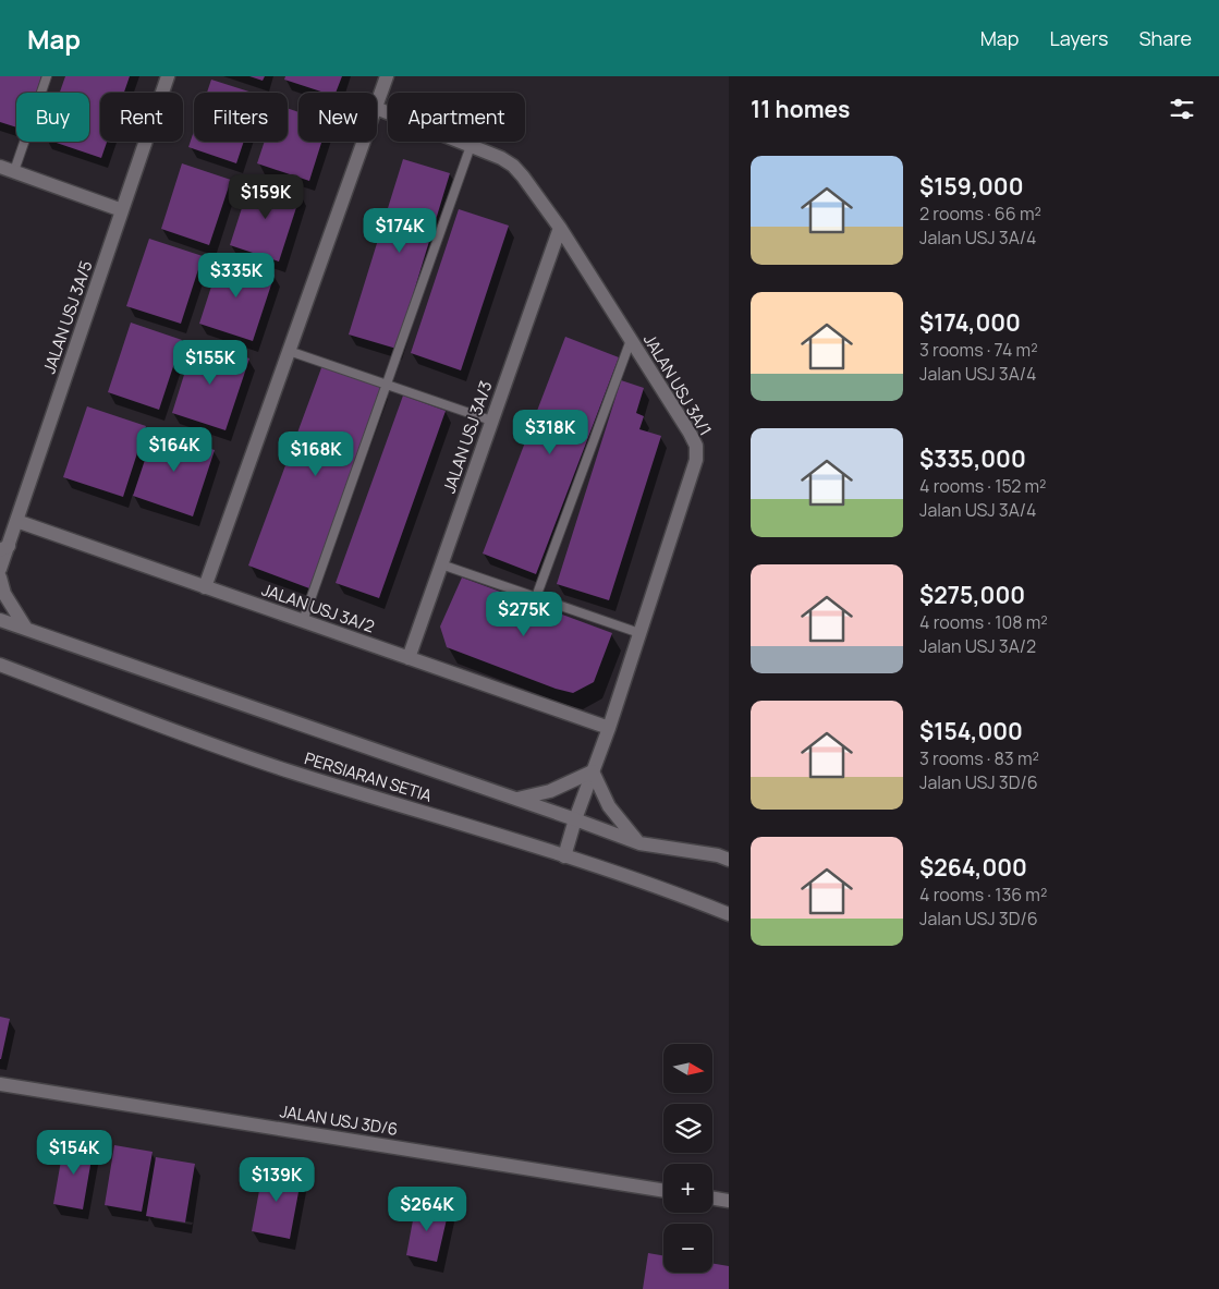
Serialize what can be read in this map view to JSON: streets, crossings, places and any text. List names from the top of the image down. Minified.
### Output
{"streets":{"street":["JALAN USJ 3A/5","JALAN USJ 3A/1","JALAN USJ 3A/3","JALAN USJ 3A/2","PERSIARAN SETIA","JALAN USJ 3D/6"]},"crossings":[["JALAN USJ 3A/5","JALAN USJ 3A/2"],["JALAN USJ 3A/1","JALAN USJ 3A/3"],["JALAN USJ 3A/1","JALAN USJ 3A/2"],["JALAN USJ 3A/1","PERSIARAN SETIA"],["JALAN USJ 3A/3","JALAN USJ 3A/2"]],"north":"right","page":{"header":"Map","nav":["Map","Layers","Share"],"heading":"11 homes","chip":["Buy","Rent","Filters","New","Apartment"],"list":[{"name":"$159,000","note":"2 rooms · 66 m² · Jalan USJ 3A/4"},{"name":"$174,000","note":"3 rooms · 74 m² · Jalan USJ 3A/4"},{"name":"$335,000","note":"4 rooms · 152 m² · Jalan USJ 3A/4"},{"name":"$275,000","note":"4 rooms · 108 m² · Jalan USJ 3A/2"},{"name":"$154,000","note":"3 rooms · 83 m² · Jalan USJ 3D/6"},{"name":"$264,000","note":"4 rooms · 136 m² · Jalan USJ 3D/6"}],"price":["$159K","$174K","$335K","$155K","$318K","$164K","$168K","$275K","$154K","$139K","$264K"],"map_buttons":["+","−"]}}
